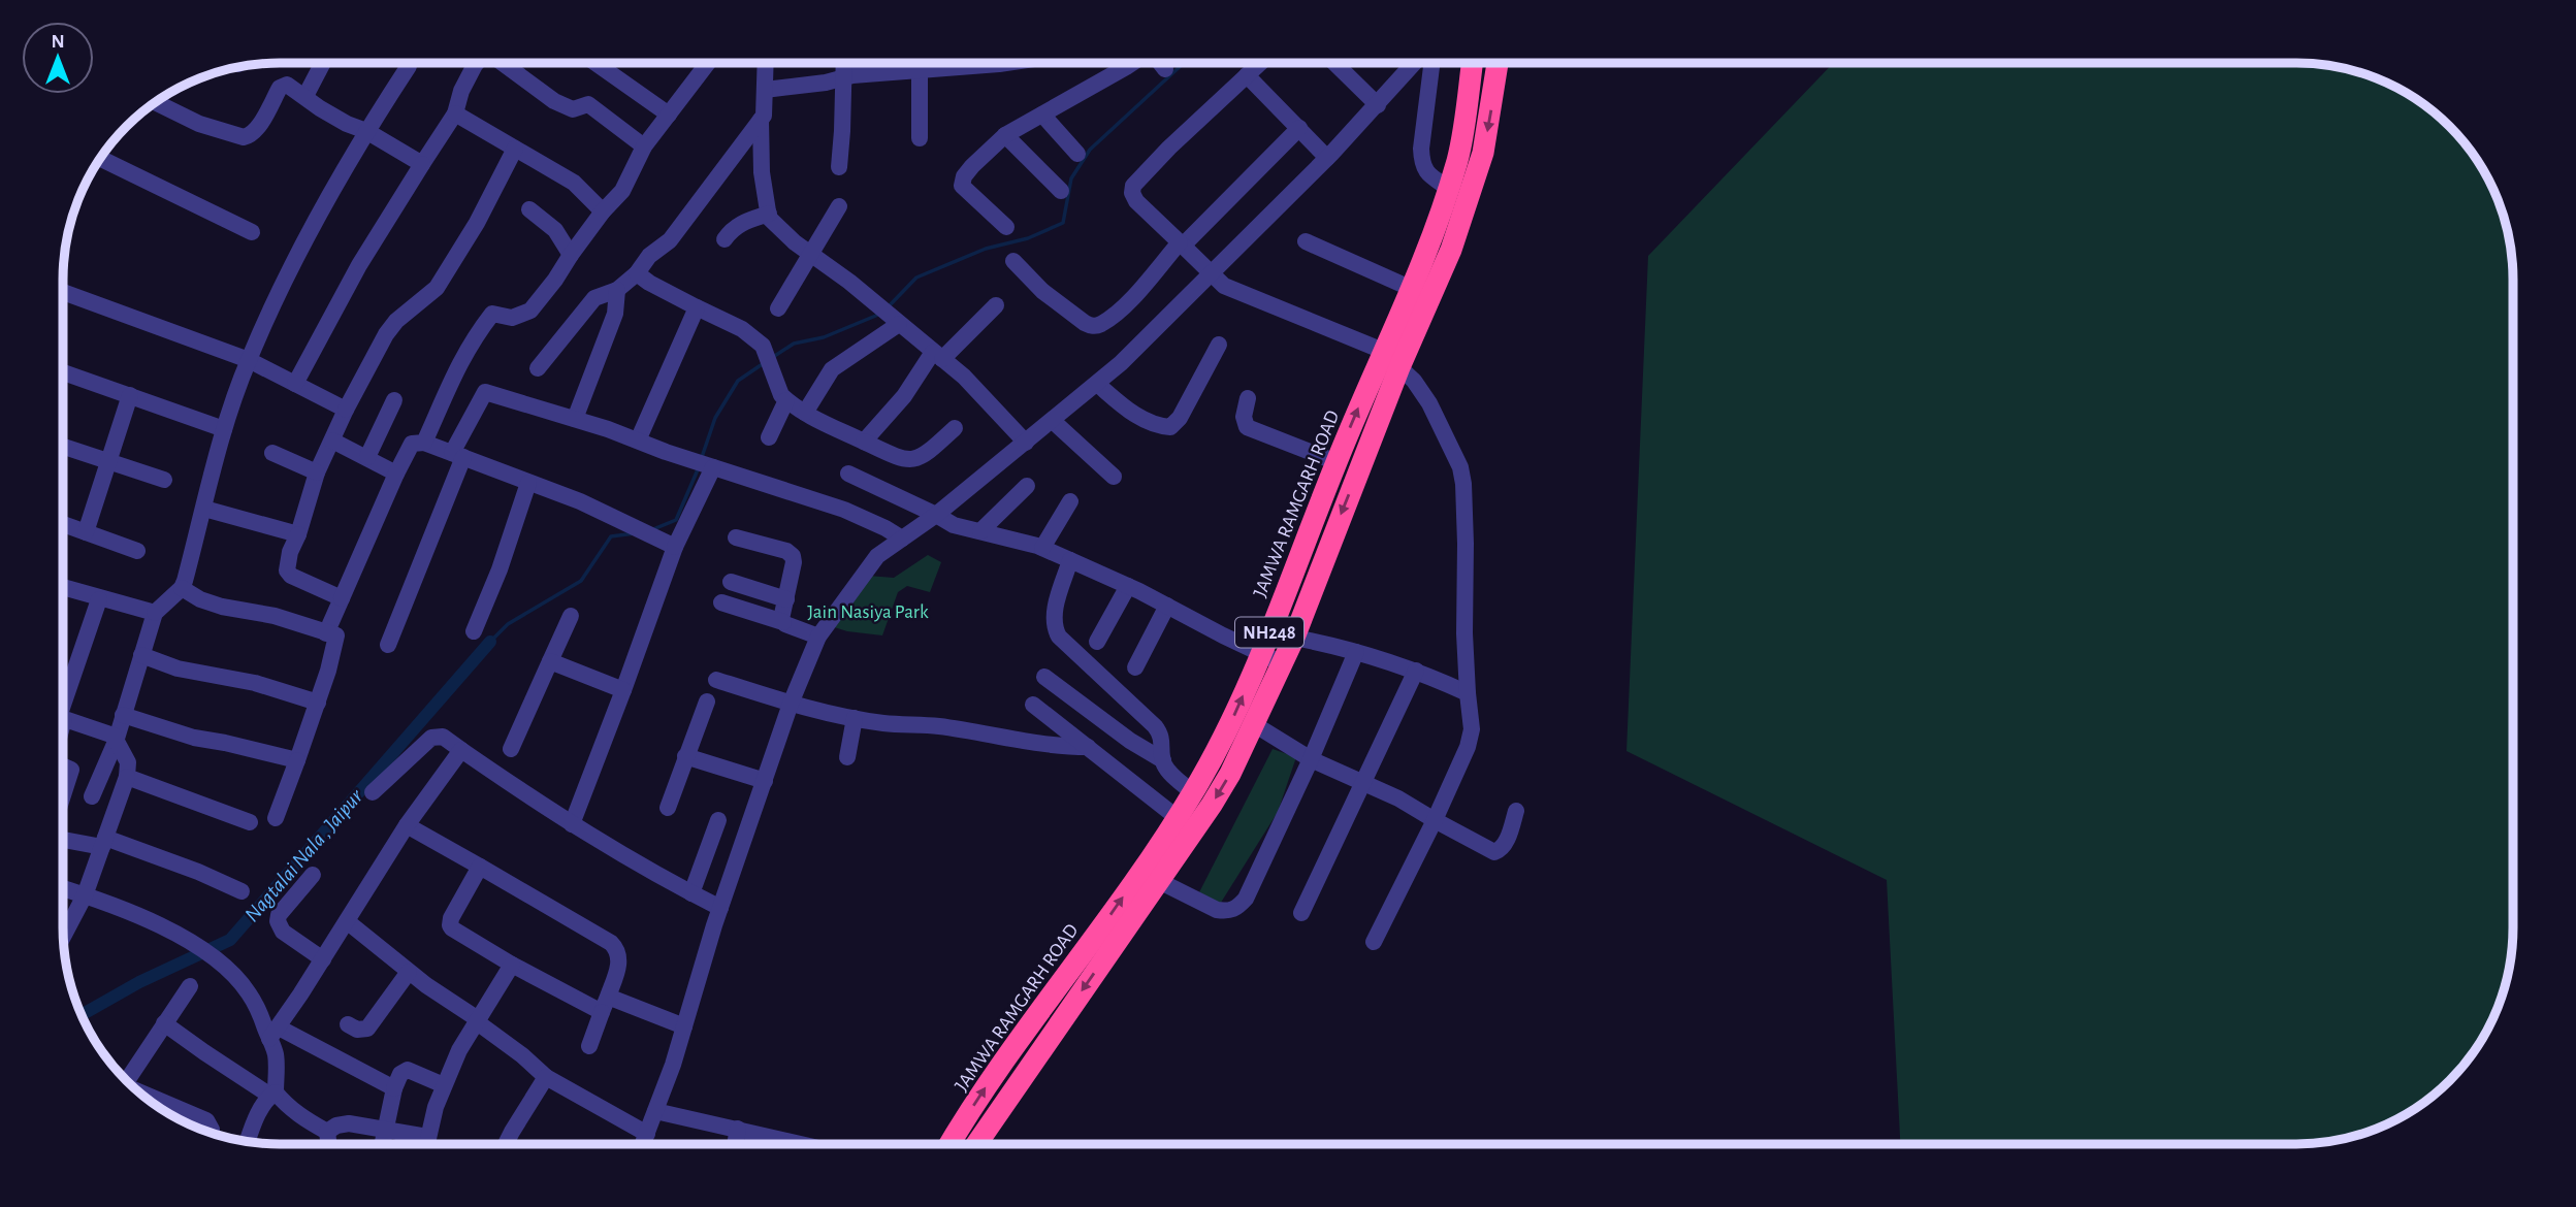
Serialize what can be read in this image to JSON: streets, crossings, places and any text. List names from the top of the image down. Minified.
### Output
{"streets":{"highway":["JAMWA RAMGARH ROAD","NH248"]},"water":["Nagtalai Nala , Jaipur"],"parks":["Jain Nasiya Park"],"north":"top"}
